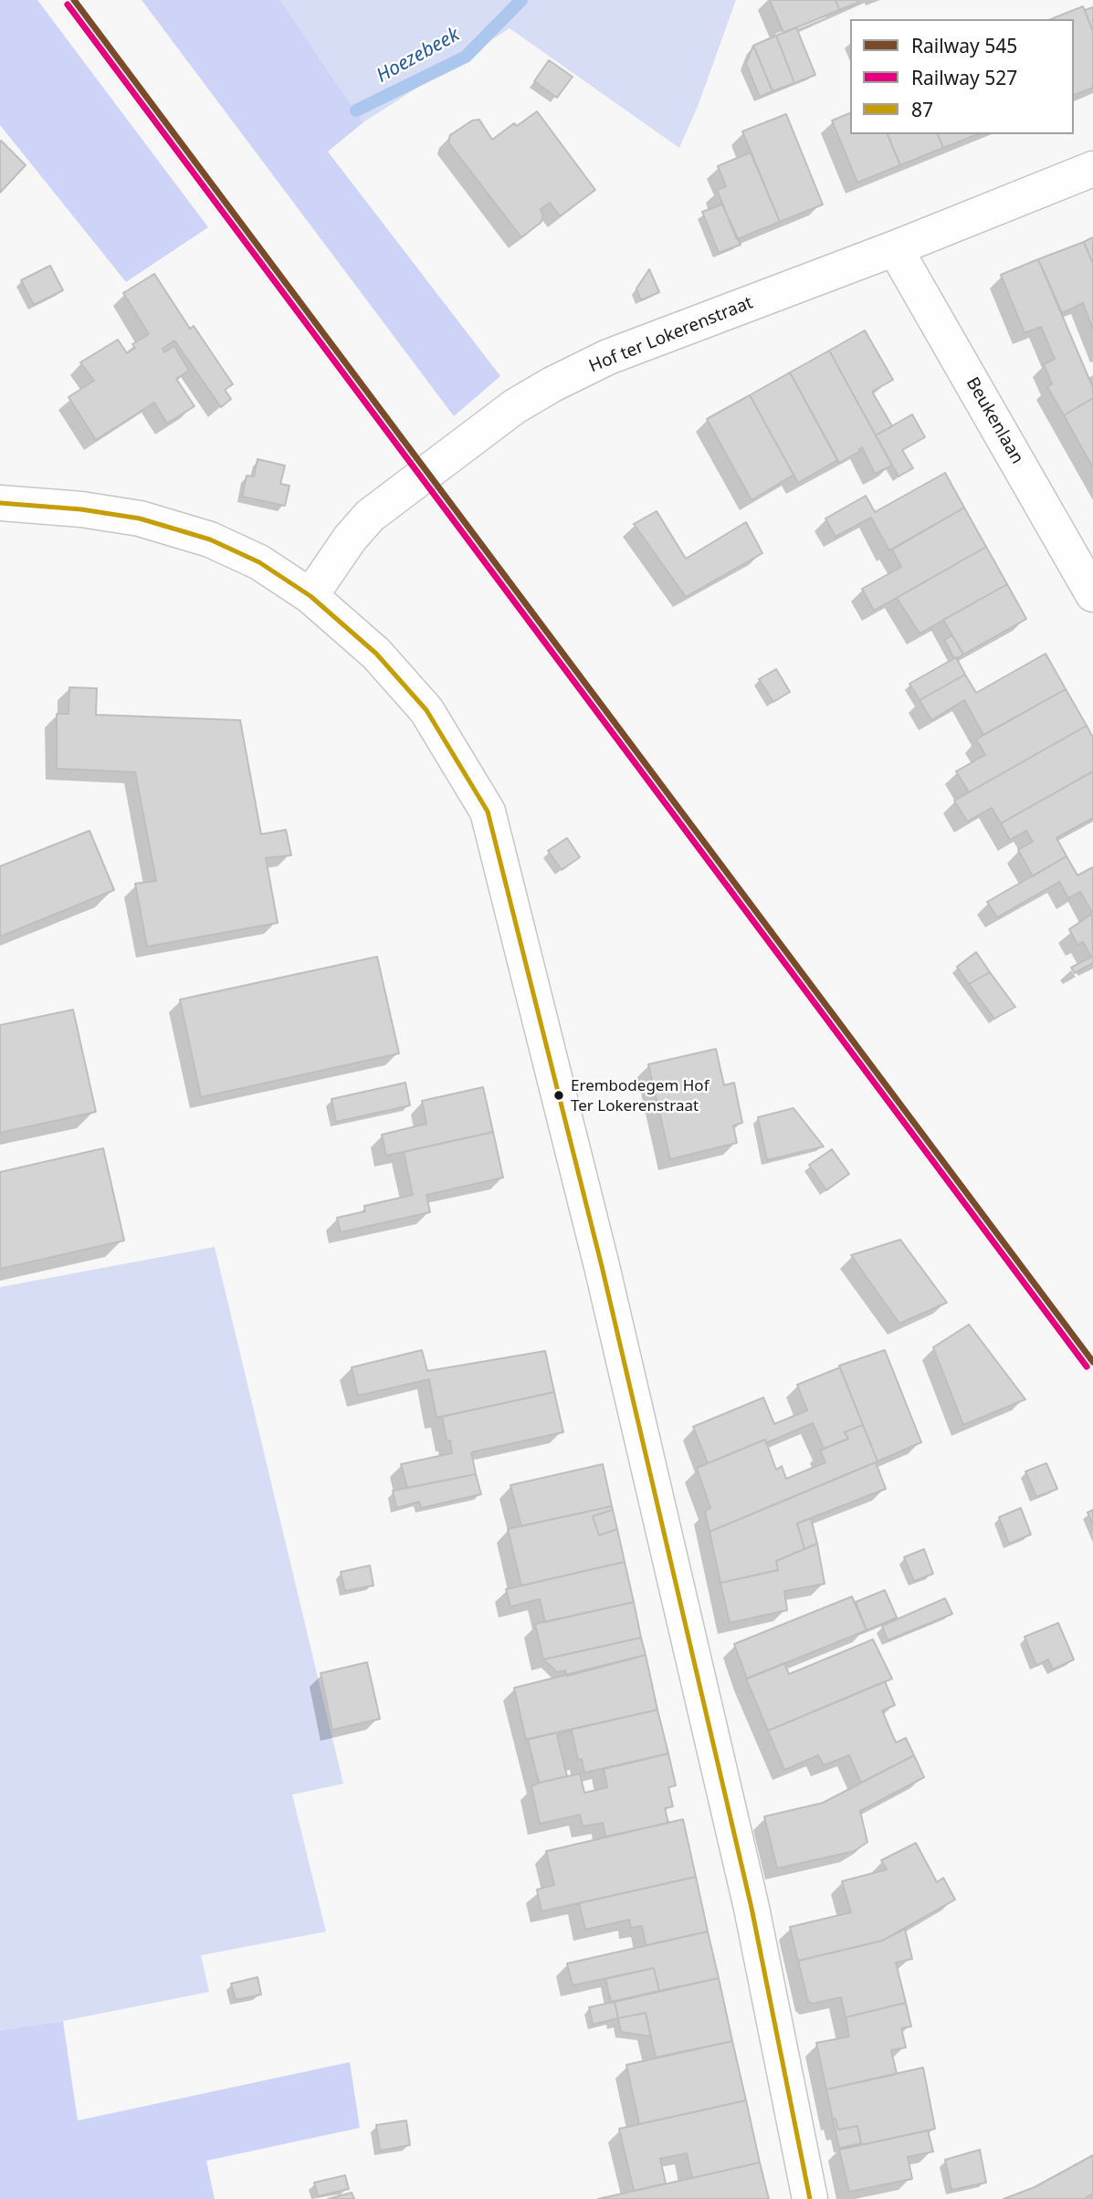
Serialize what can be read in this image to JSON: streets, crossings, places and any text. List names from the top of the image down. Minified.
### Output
{"streets":{"street":["Hof ter Lokerenstraat","Beukenlaan"]},"crossings":[["Hof ter Lokerenstraat","Beukenlaan"]],"water":["Hoezebeek"],"places":["Erembodegem Hof Ter Lokerenstraat"],"lines":["rail line 545","rail line 527","transit line 87"],"legend":["Railway 545","Railway 527","87"]}
